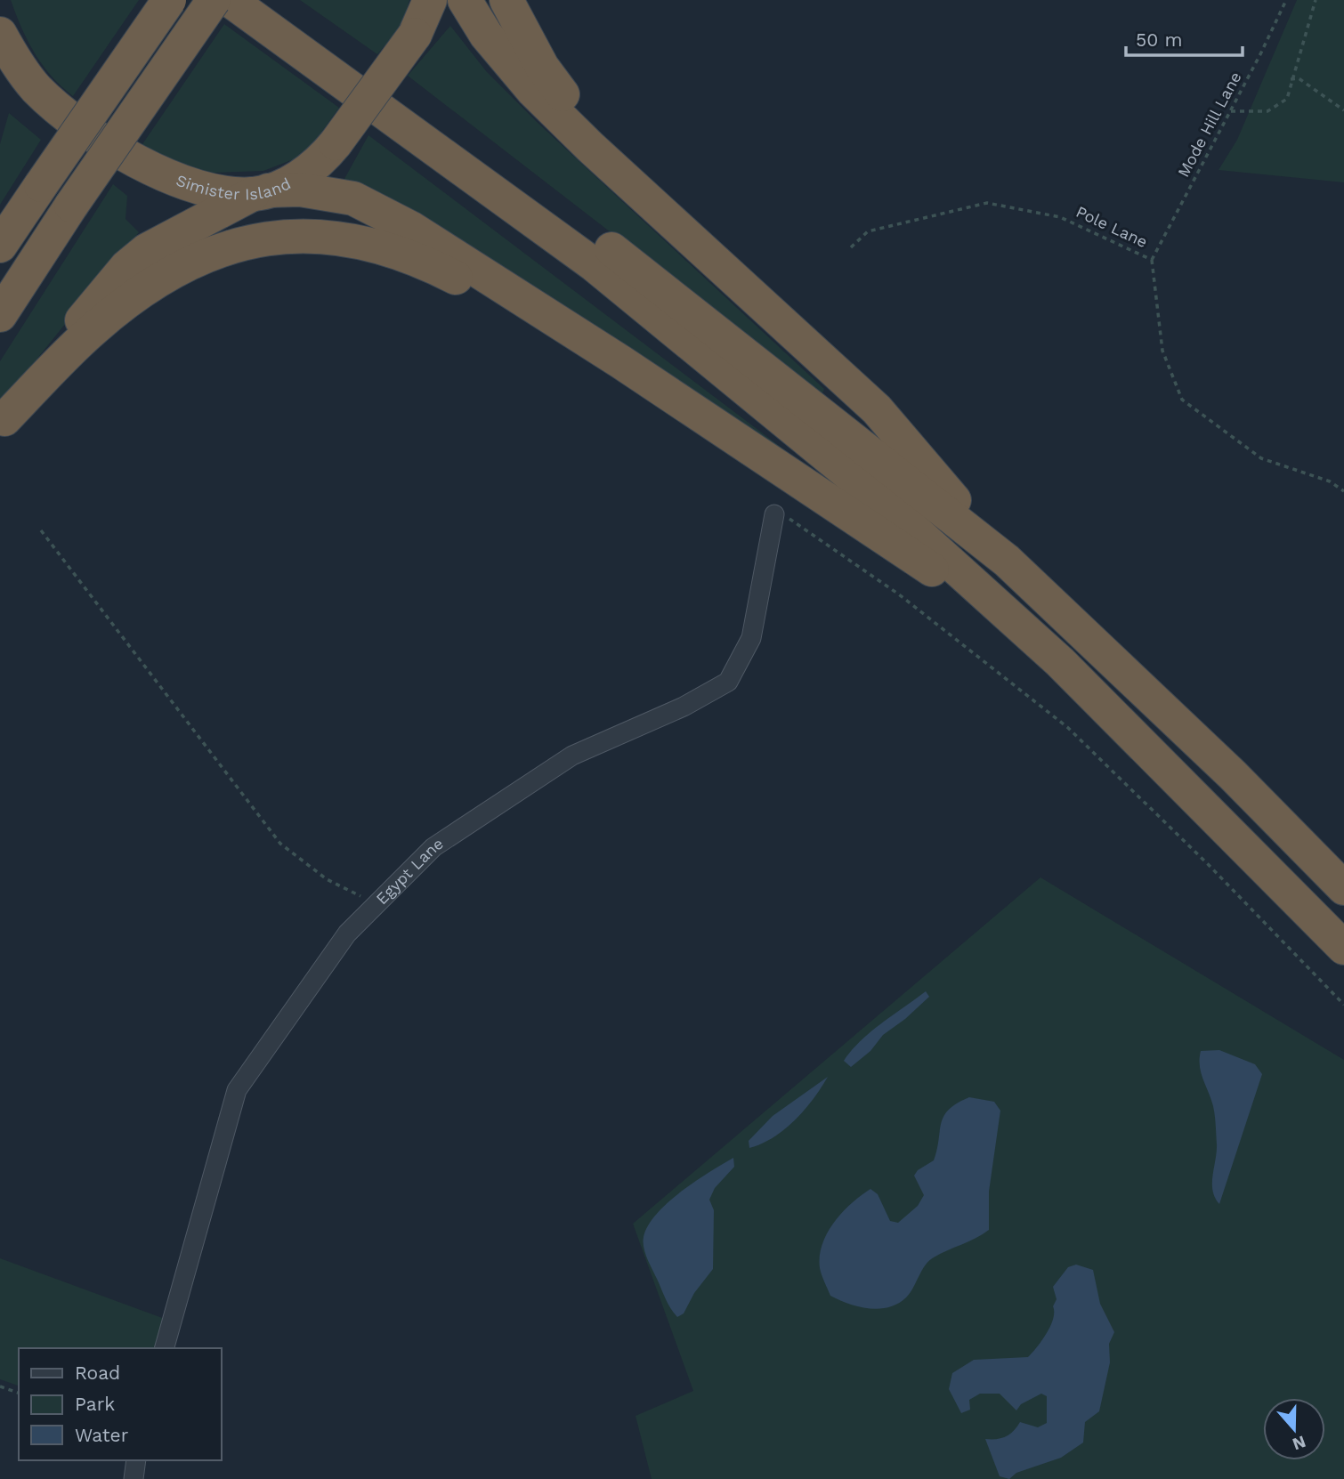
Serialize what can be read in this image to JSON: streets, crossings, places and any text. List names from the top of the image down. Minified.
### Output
{"streets":{"highway":["Simister Island"],"street":["Egypt Lane"],"path":["Mode Hill Lane","Pole Lane"]},"crossings":[["Mode Hill Lane","Pole Lane"]],"legend":["Road","Park","Water"],"scale_bar":"50 m","north":"bottom"}
